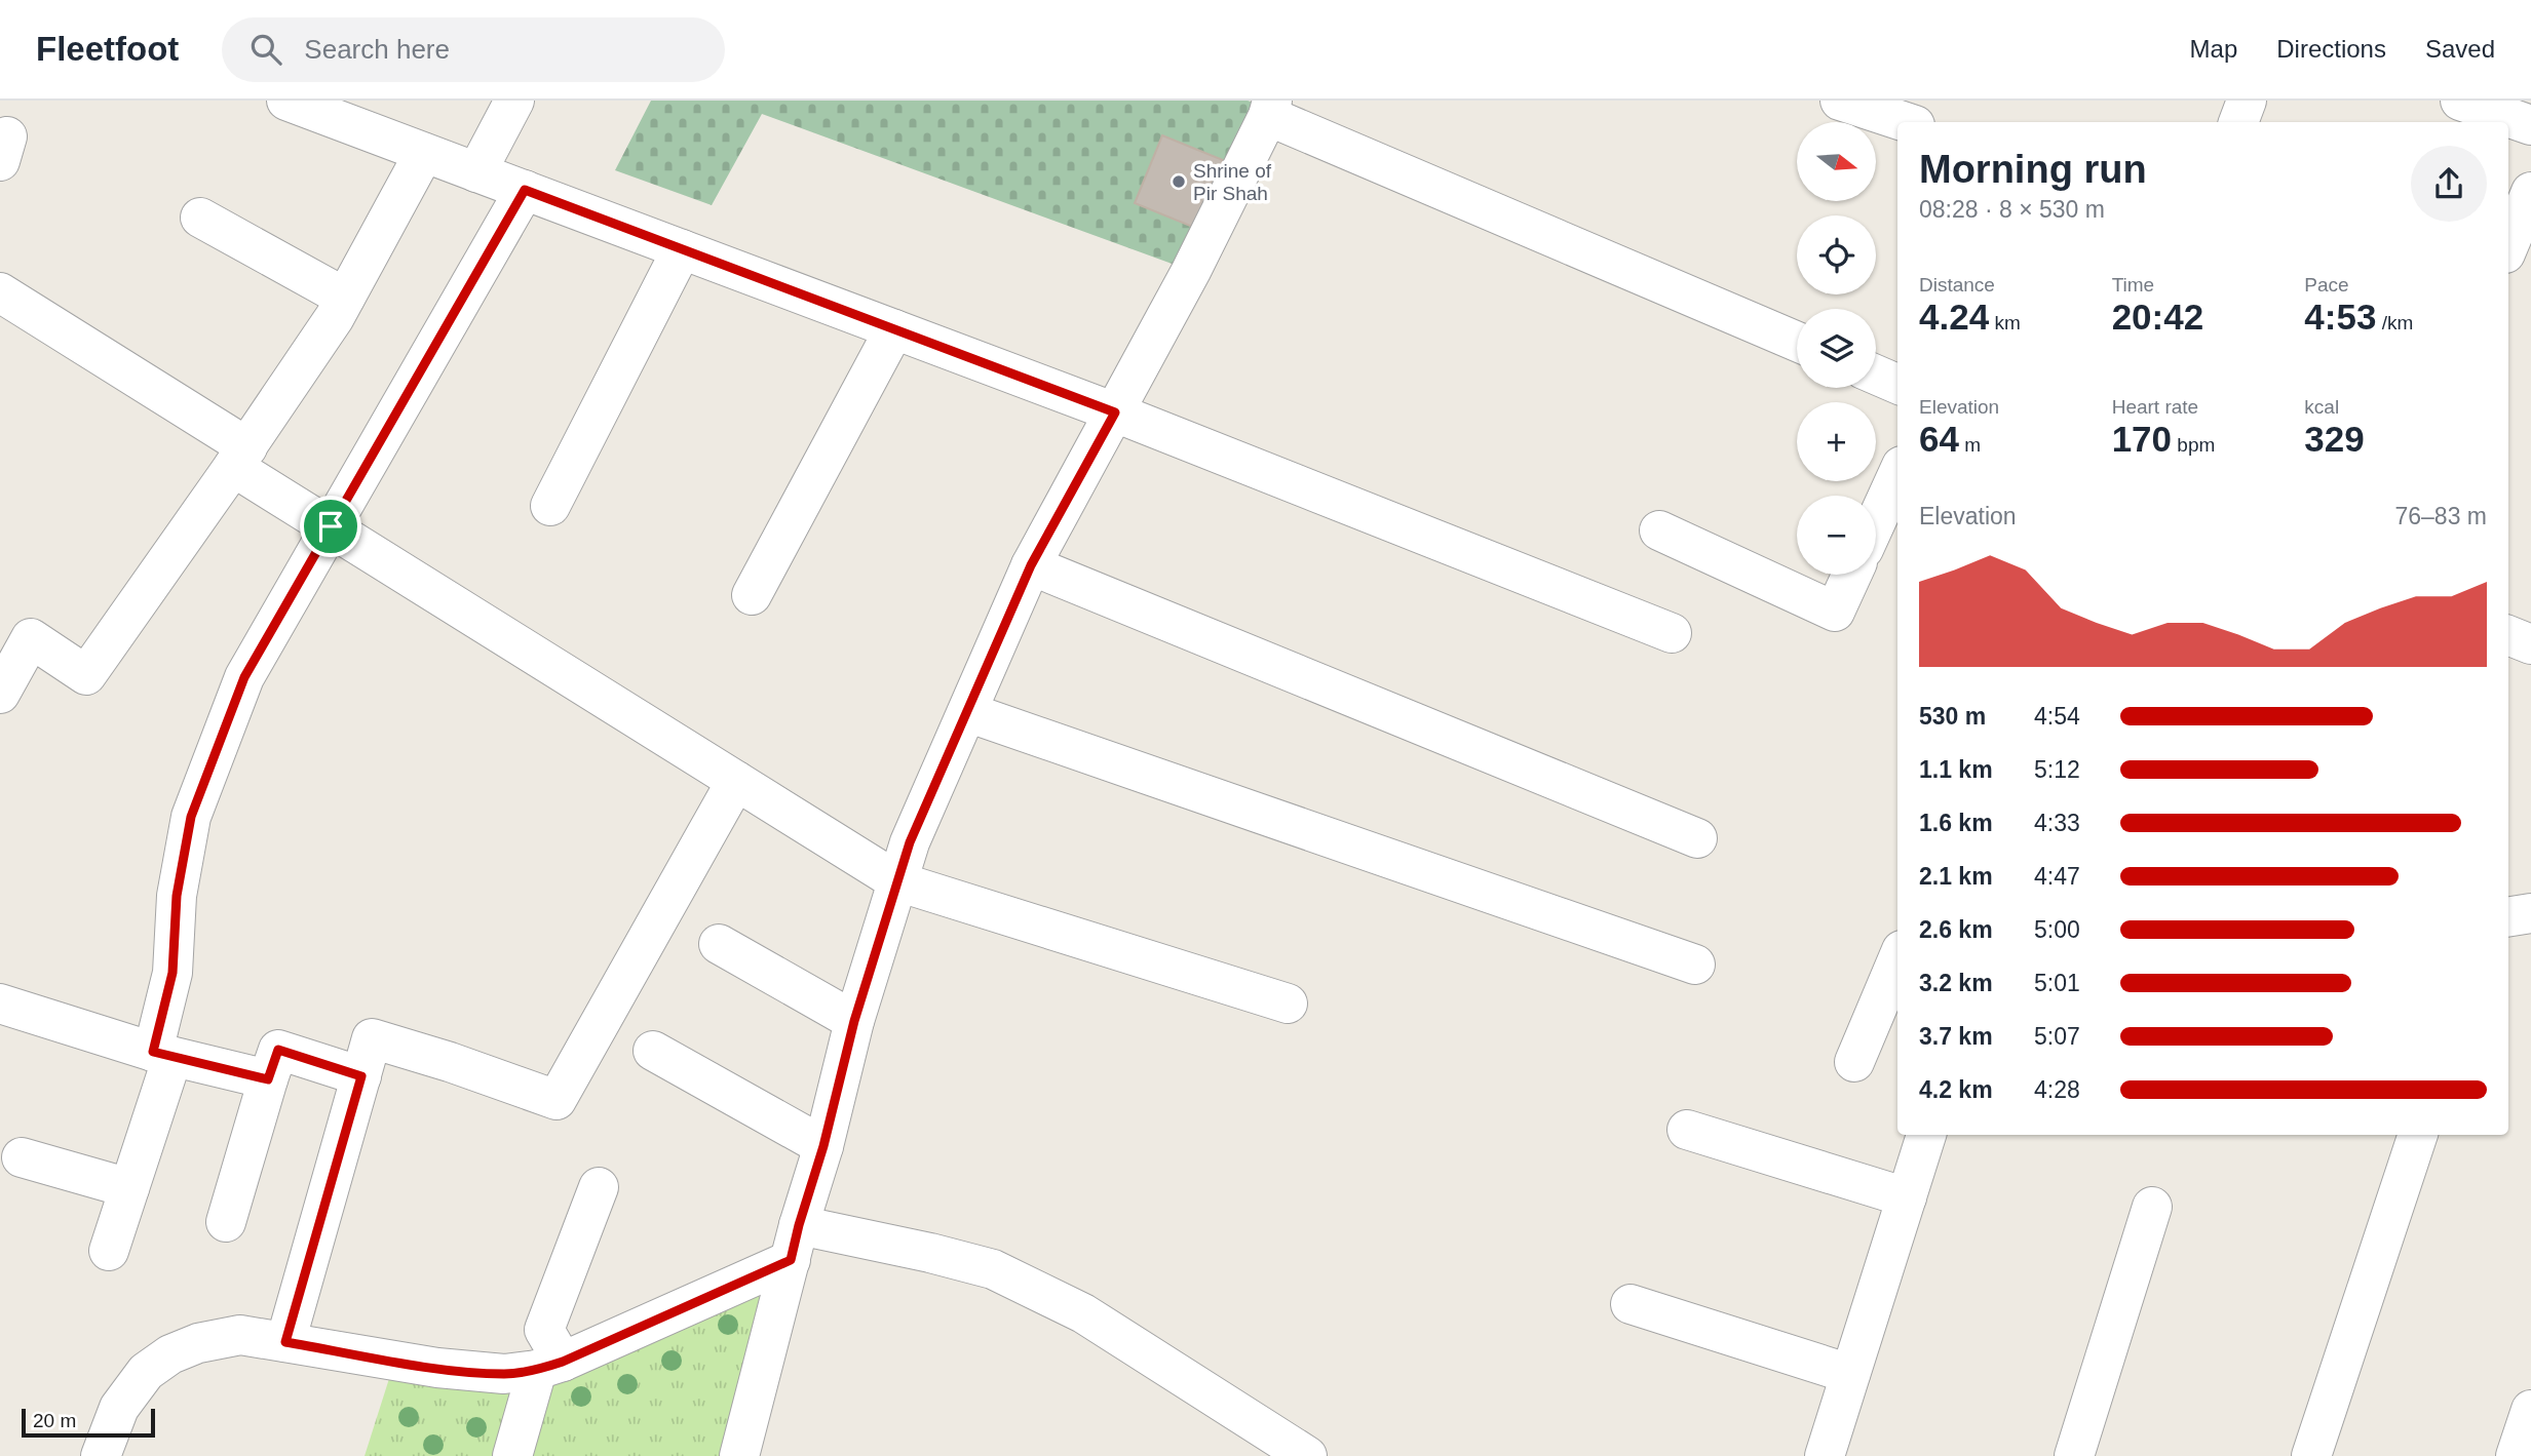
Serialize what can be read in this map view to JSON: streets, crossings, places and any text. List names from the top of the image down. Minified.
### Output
{"places":["Shrine of Pir Shah"],"scale_bar":"20 m","north":"right","page":{"header":"Fleetfoot","search":"Search here","nav":["Map","Directions","Saved"],"map_buttons":["+","−"],"heading":["Morning run","08:28 · 8 × 530 m"],"stats":[["Distance","4.24 km"],["Time","20:42"],["Pace","4:53 /km"],["Elevation","64 m"],["Heart rate","170 bpm"],["kcal","329"]],"chart":["Elevation","76–83 m"],"list":[{"name":"530 m","note":"4:54"},{"name":"1.1 km","note":"5:12"},{"name":"1.6 km","note":"4:33"},{"name":"2.1 km","note":"4:47"},{"name":"2.6 km","note":"5:00"},{"name":"3.2 km","note":"5:01"},{"name":"3.7 km","note":"5:07"},{"name":"4.2 km","note":"4:28"}],"scale":"20 m"}}
